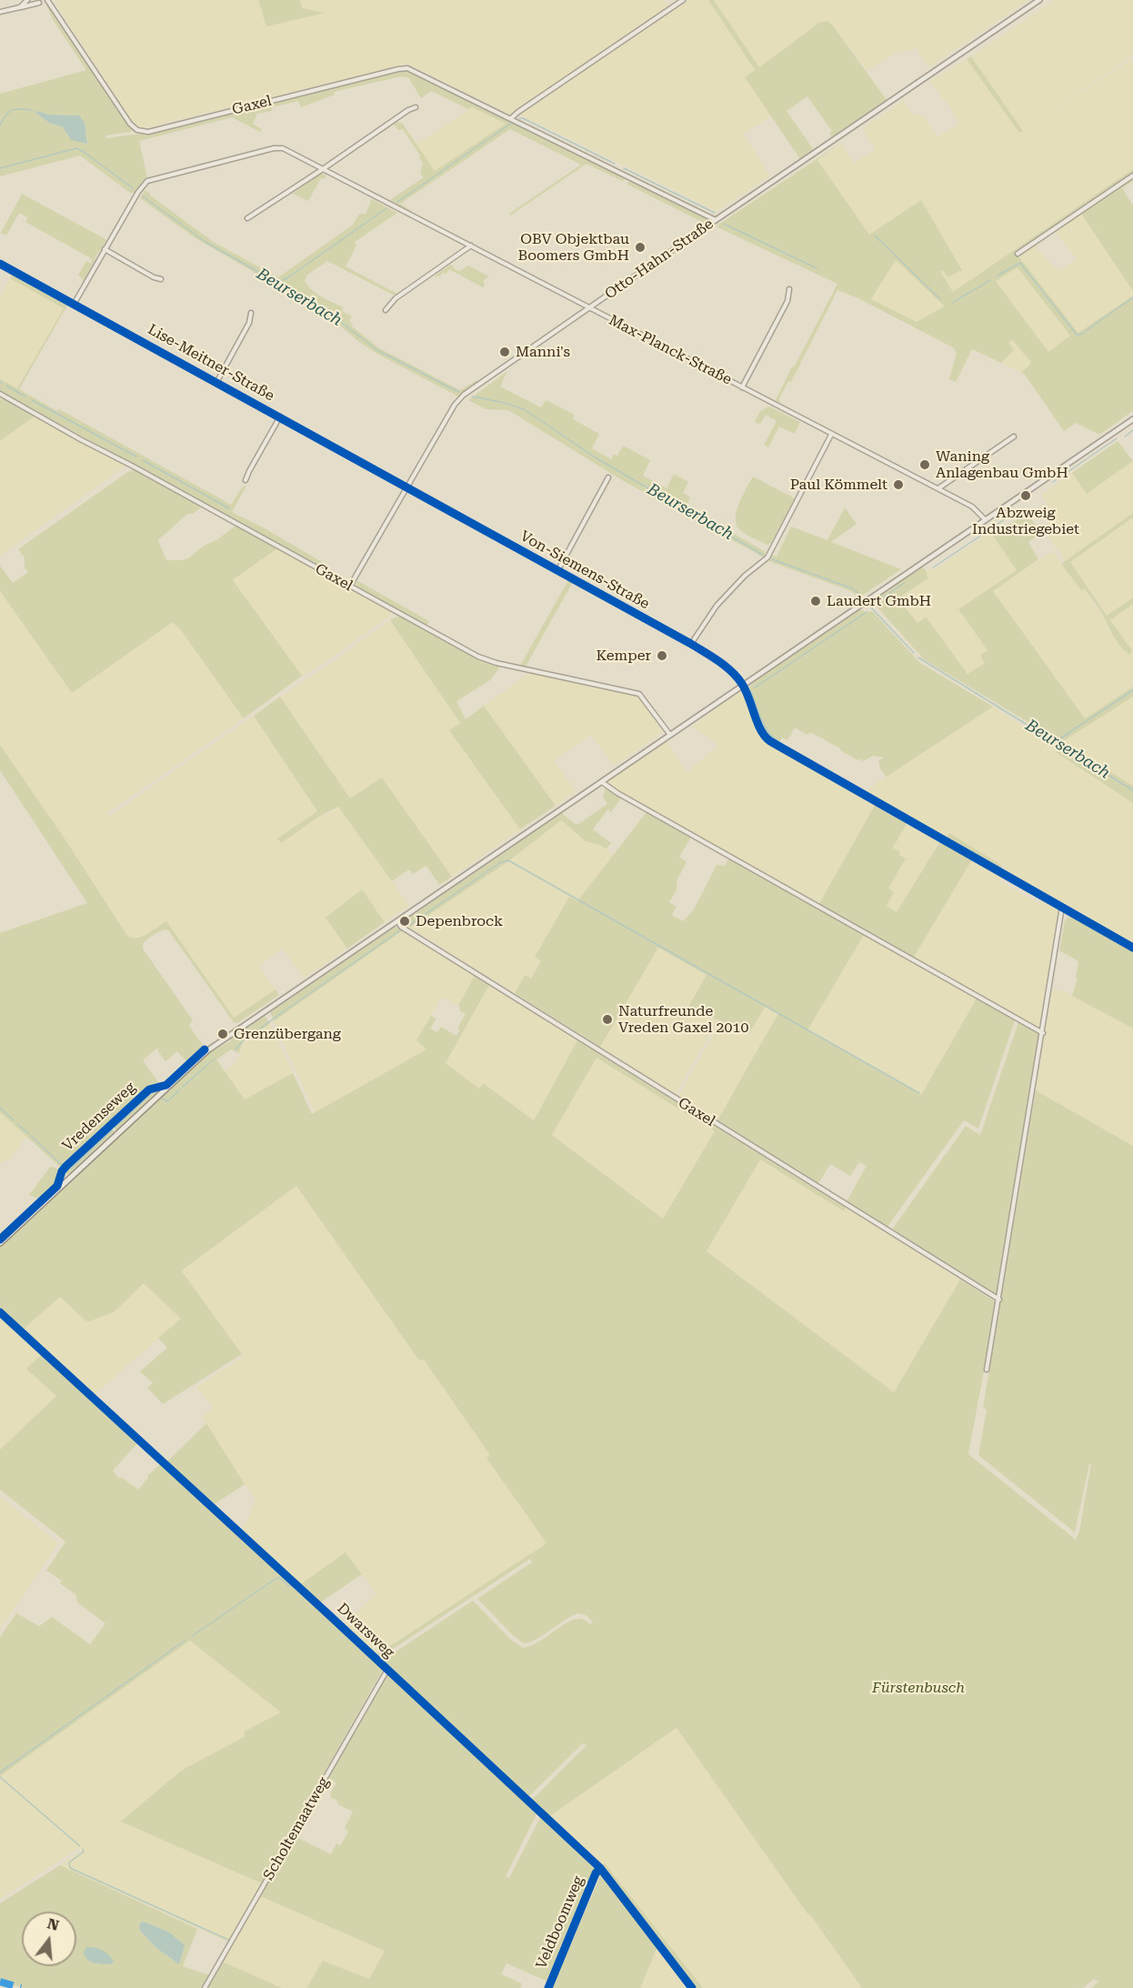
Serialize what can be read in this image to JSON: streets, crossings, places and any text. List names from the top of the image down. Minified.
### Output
{"streets":{"main road":["Vredenseweg"],"street":["Gaxel","Otto-Hahn-Straße","Max-Planck-Straße","Lise-Meitner-Straße","Von-Siemens-Straße","Dwarsweg","Scholtemaatweg","Veldboomweg"]},"crossings":[["Gaxel","Otto-Hahn-Straße"],["Otto-Hahn-Straße","Max-Planck-Straße"],["Otto-Hahn-Straße","Lise-Meitner-Straße"],["Otto-Hahn-Straße","Von-Siemens-Straße"],["Max-Planck-Straße","Lise-Meitner-Straße"],["Lise-Meitner-Straße","Von-Siemens-Straße"],["Dwarsweg","Scholtemaatweg"],["Dwarsweg","Veldboomweg"]],"water":["Beurserbach"],"parks":["Fürstenbusch"],"places":["OBV Objektbau Boomers GmbH","Manni's","Waning Anlagenbau GmbH","Paul Kömmelt","Abzweig Industriegebiet","Laudert GmbH","Kemper","Depenbrock","Naturfreunde Vreden Gaxel 2010","Grenzübergang"],"north":"top"}
